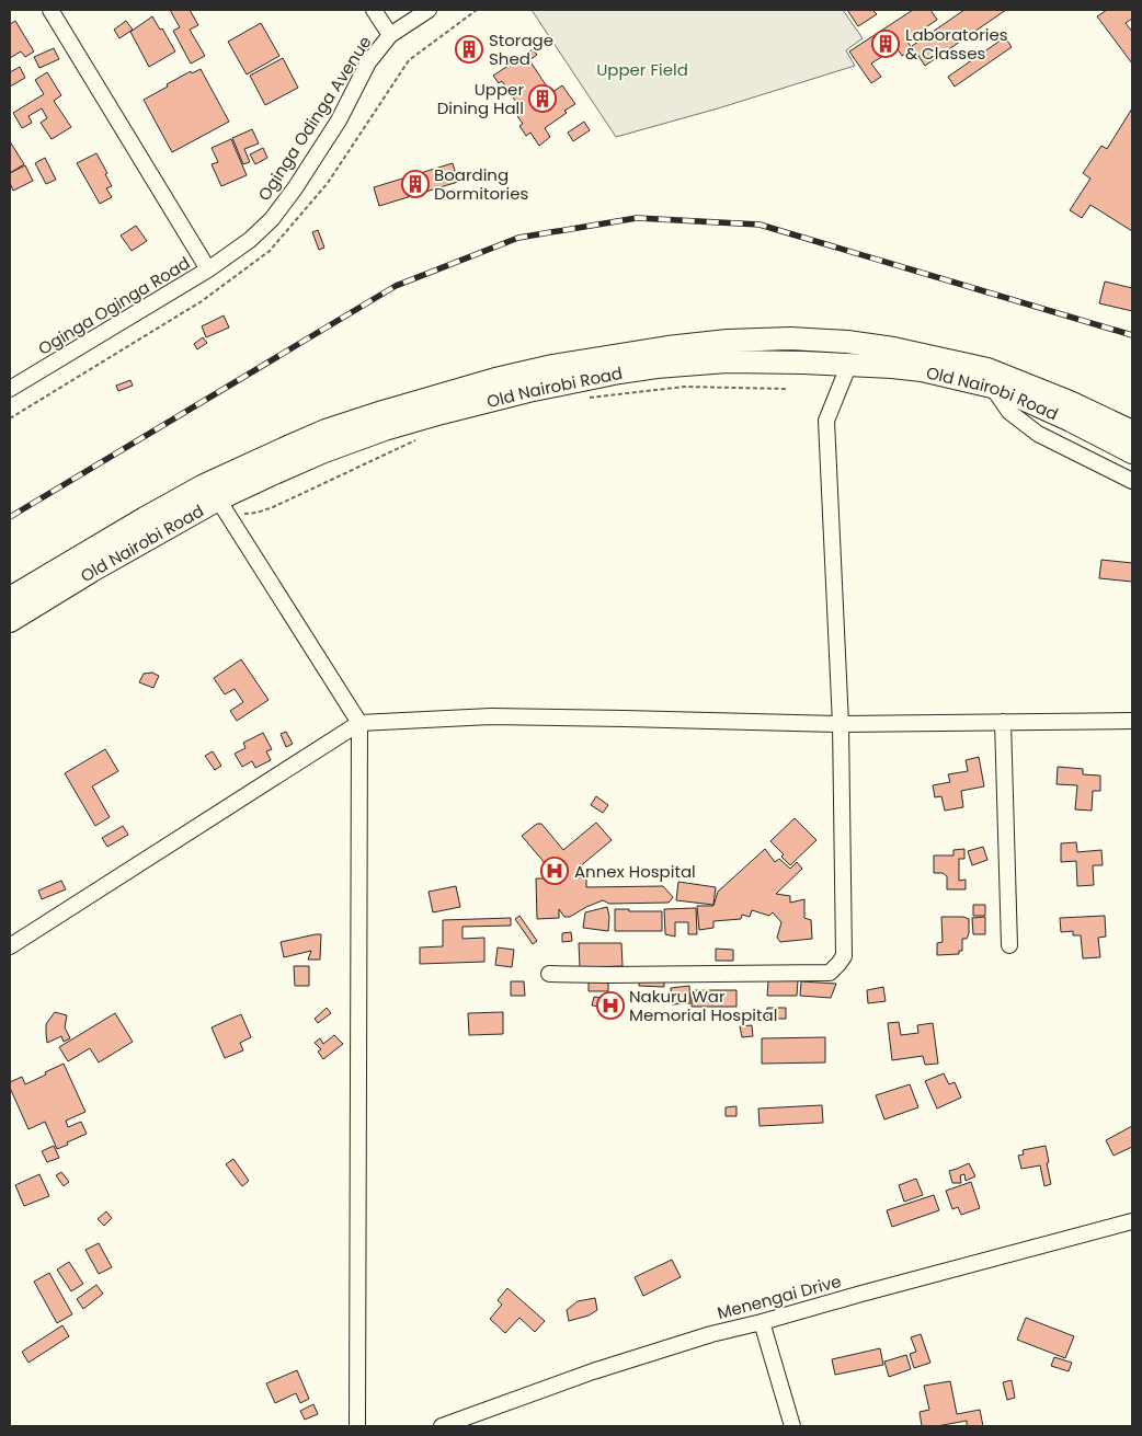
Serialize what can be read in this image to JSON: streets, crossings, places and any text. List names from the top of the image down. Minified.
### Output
{"streets":{"highway":["Old Nairobi Road"],"street":["Oginga Odinga Avenue","Oginga Oginga Road","Menengai Drive"]},"crossings":[["Oginga Odinga Avenue","Oginga Oginga Road"]],"parks":["Upper Field"],"places":{"building":["Laboratories & Classes","Storage Shed","Upper Dining Hall","Boarding Dormitories"],"hospital":["Annex Hospital","Nakuru War Memorial Hospital"]}}
